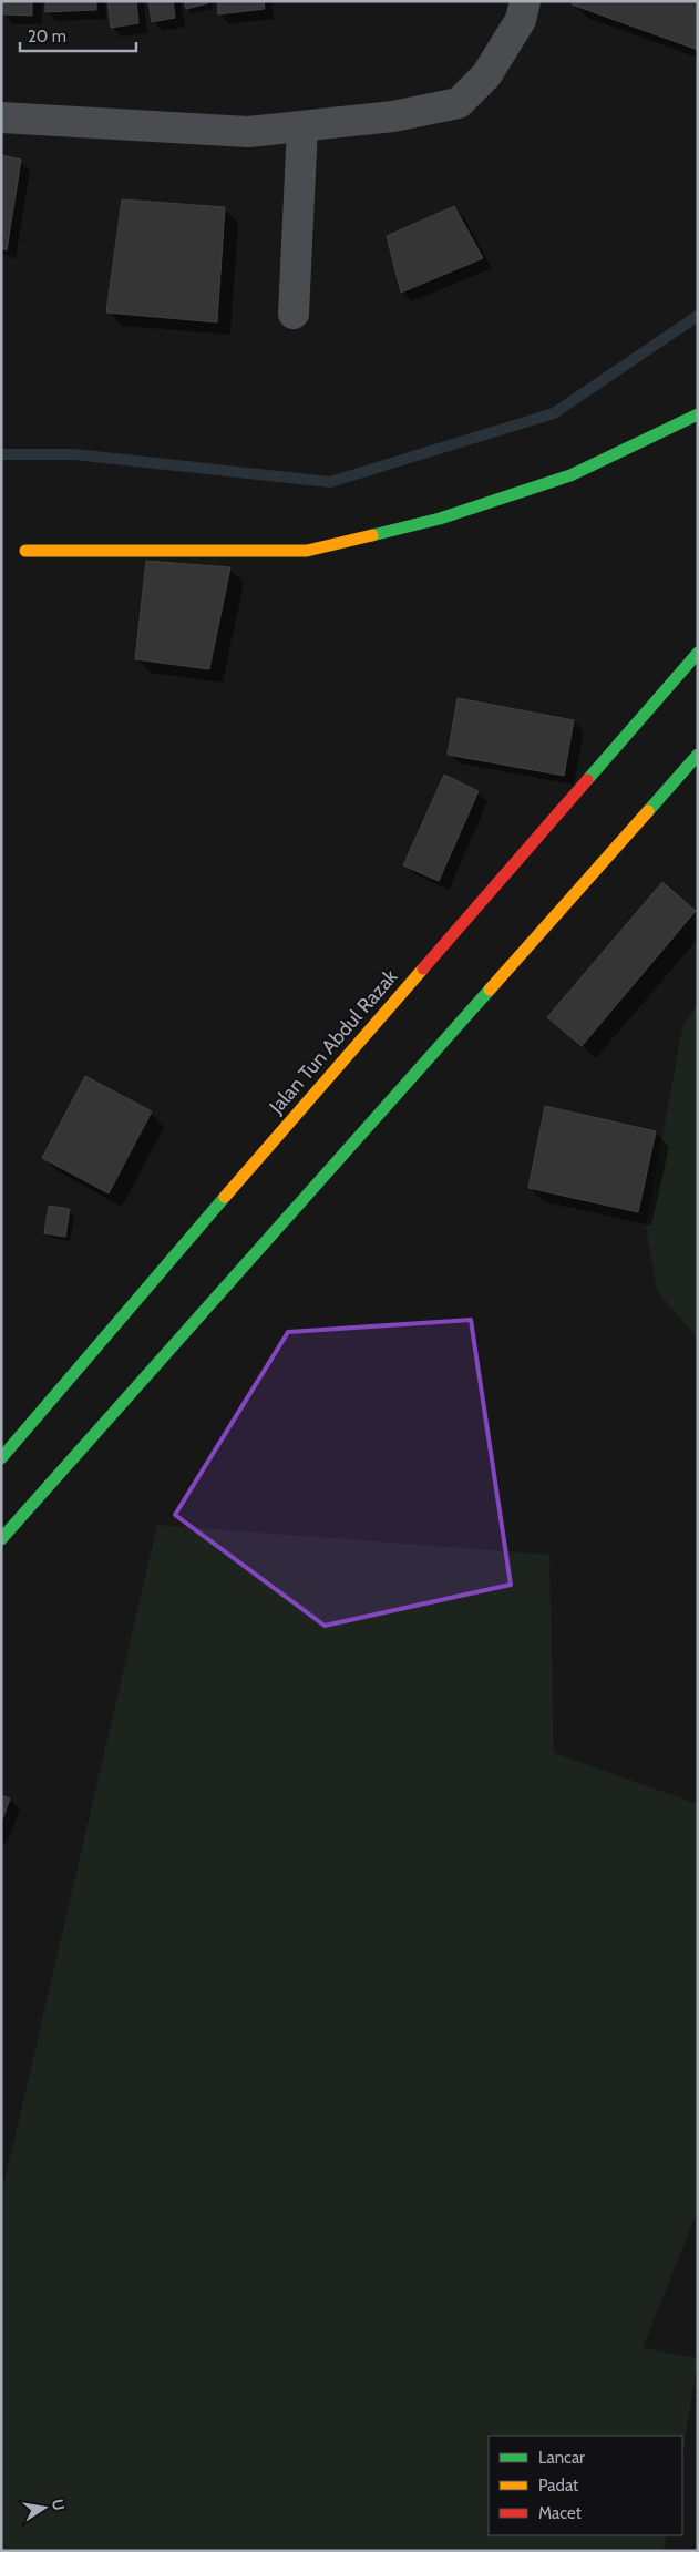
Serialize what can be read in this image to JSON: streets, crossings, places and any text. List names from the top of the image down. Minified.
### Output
{"streets":{"main road":["Jalan Tun Abdul Razak"]},"legend":["Lancar","Padat","Macet"],"scale_bar":"20 m","north":"right"}
